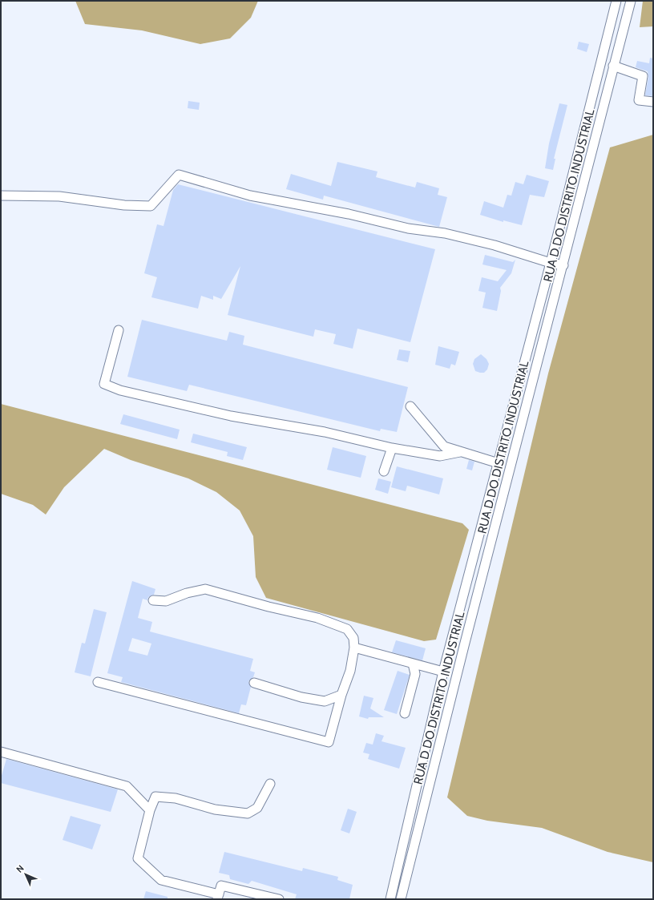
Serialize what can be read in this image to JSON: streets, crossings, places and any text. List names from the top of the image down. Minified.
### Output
{"streets":{"street":["RUA D DO DISTRITO INDUSTRIAL"]},"north":"top left"}
